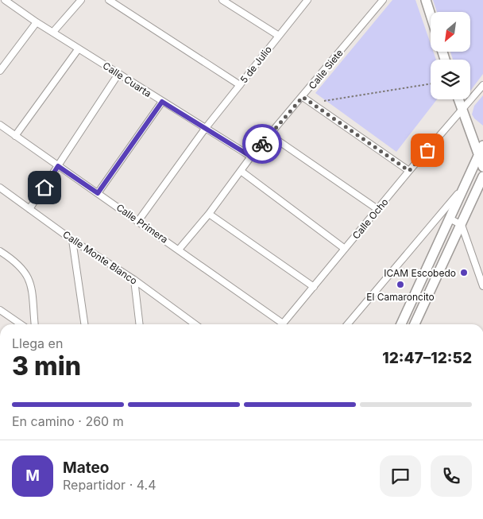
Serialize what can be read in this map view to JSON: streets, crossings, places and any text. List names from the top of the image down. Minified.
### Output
{"streets":{"street":["5 de Julio","Calle Siete","Calle Cuarta","Calle Ocho","Calle Primera","Calle Monte Blanco"]},"crossings":[["5 de Julio","Calle Cuarta"],["5 de Julio","Calle Primera"],["Calle Siete","Calle Cuarta"],["Calle Siete","Calle Primera"]],"places":["ICAM Escobedo","El Camaroncito"],"north":"bottom left","page":{"heading":["3 min","Llega en","12:47–12:52"],"panel":["Mateo","Repartidor · 4.4"],"bar":"En camino · 260 m","round":"M"}}
